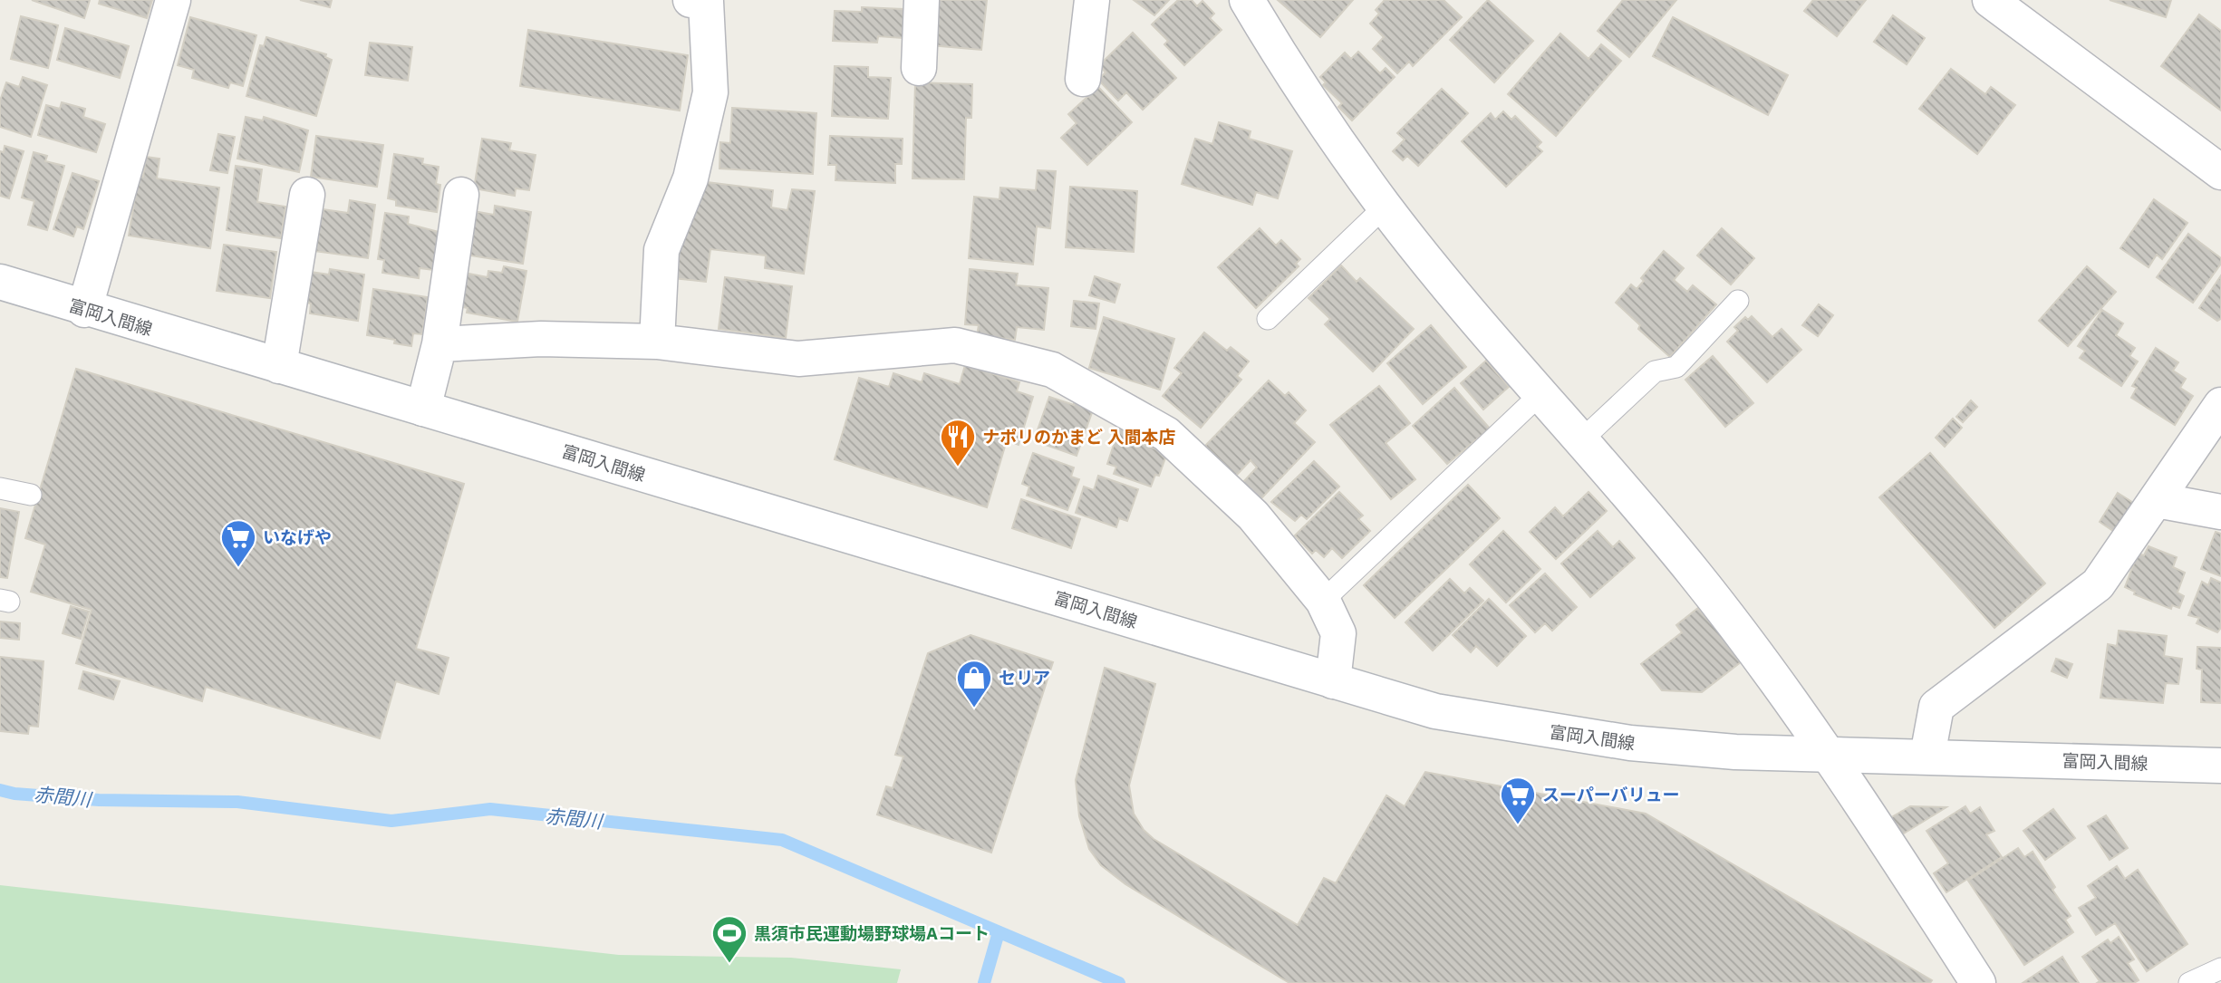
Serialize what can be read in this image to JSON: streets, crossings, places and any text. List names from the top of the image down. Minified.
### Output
{"streets":{"street":["富岡入間線"]},"water":["赤間川"],"places":{"restaurant":["ナポリのかまど 入間本店"],"supermarket":["いなげや","スーパーバリュー"],"shop":["セリア"],"sports":["黒須市民運動場野球場Aコート"]}}
